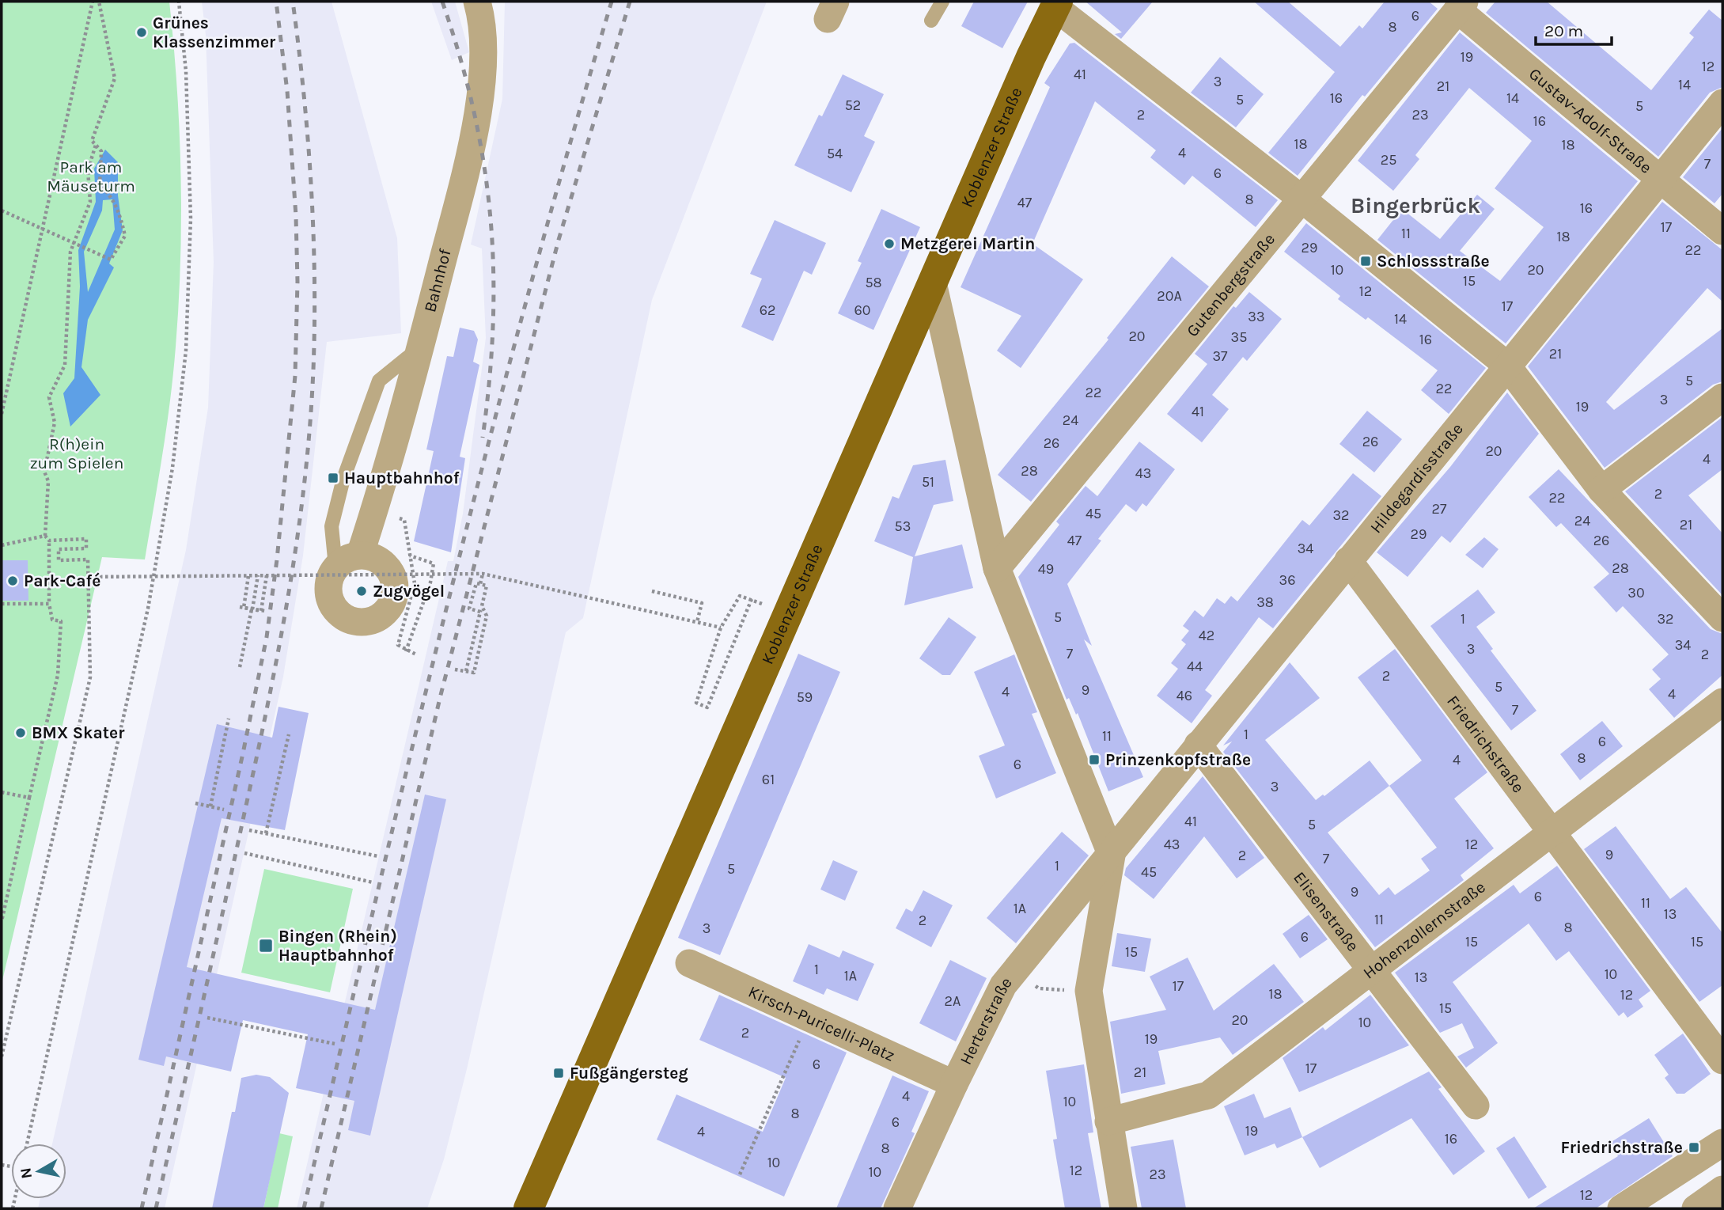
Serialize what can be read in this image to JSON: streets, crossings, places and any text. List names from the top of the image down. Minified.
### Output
{"streets":{"main road":["Koblenzer Straße"],"street":["Gustav-Adolf-Straße","Bahnhof","Gutenbergstraße","Hildegardisstraße","Friedrichstraße","Elisenstraße","Hohenzollernstraße","Herterstraße","Kirsch-Puricelli-Platz"]},"crossings":[["Gustav-Adolf-Straße","Gutenbergstraße"],["Gustav-Adolf-Straße","Hildegardisstraße"],["Hildegardisstraße","Friedrichstraße"],["Hildegardisstraße","Elisenstraße"],["Hildegardisstraße","Herterstraße"],["Friedrichstraße","Hohenzollernstraße"],["Elisenstraße","Hohenzollernstraße"],["Herterstraße","Kirsch-Puricelli-Platz"]],"districts":["Bingerbrück"],"parks":["Park am Mäuseturm","R(h)ein zum Spielen"],"places":{"other":["Grünes Klassenzimmer","Metzgerei Martin","Park-Café","Zugvögel","BMX Skater"],"transit":["Schlossstraße","Hauptbahnhof","Prinzenkopfstraße","Bingen (Rhein) Hauptbahnhof","Fußgängersteg","Friedrichstraße"]},"house_numbers":["6","8","19","12","41","3","14","21","16","14","5","52","5","2","23","16","18","18","4","54","25","7","6","8","47","16","17","11","18","29","22","10","20","15","58","12","20A","17","62","60","33","14","20","35","16","21","37","5","22","22","3","19","41","24","26","26","20","4","28","43","51","2","22","27","45","32","24","21","53","29","47","26","34","28","49","36","30","38","5","1","32","42","34","3","7","2","44","2","5","9","4","4","46","59","7","1","11","6","8","4","6","61","3","41","5","43","12","9","2","7","1","5","45","9","6","11","1A","13","11","2","8","3","6","15","15","15","1","10","1A","13","17","18","12","2A","15","20","10","2","19","6","17","21","4","10","8","6","19","4","16","8","10","12","10","23","12"],"scale_bar":"20 m","north":"left"}
